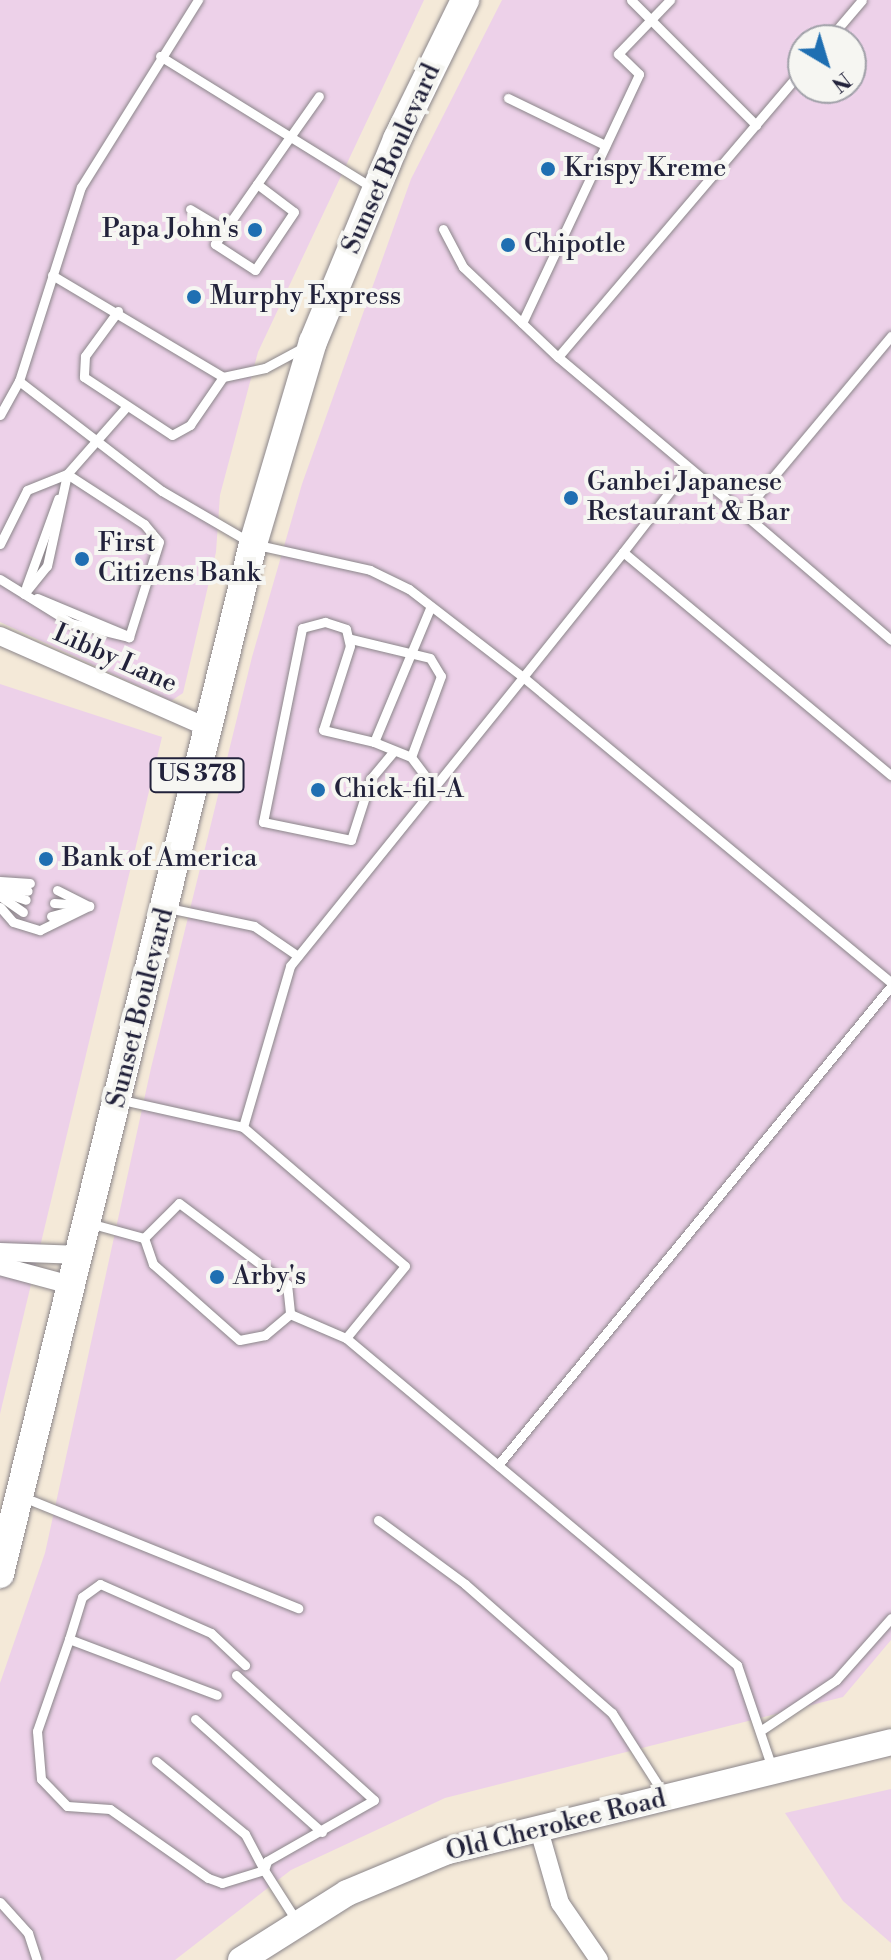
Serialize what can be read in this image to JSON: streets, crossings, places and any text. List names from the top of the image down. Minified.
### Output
{"streets":{"main road":["Sunset Boulevard","US 378"],"street":["Libby Lane","Old Cherokee Road"]},"crossings":[["Sunset Boulevard","Libby Lane"]],"places":["Krispy Kreme","Papa John's","Chipotle","Murphy Express","Ganbei Japanese Restaurant & Bar","First Citizens Bank","Chick-fil-A","Bank of America","Arby's"],"north":"bottom right"}
